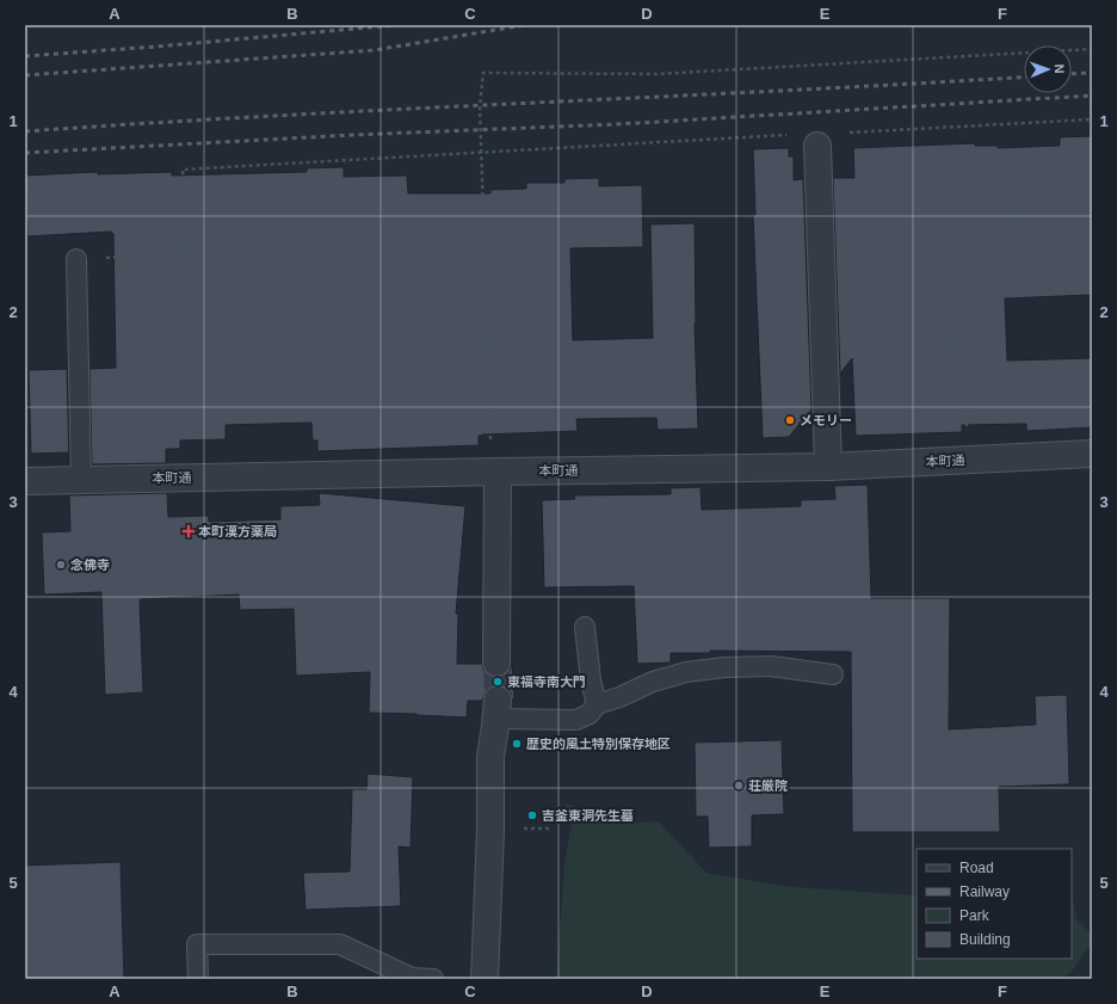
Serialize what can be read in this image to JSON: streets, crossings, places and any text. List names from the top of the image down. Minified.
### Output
{"streets":{"street":["本町通"]},"places":{"other":["メモリー","念佛寺","東福寺南大門","歴史的風土特別保存地区","荘厳院","吉釜東洞先生墓"],"health":["本町漢方薬局"]},"legend":["Road","Railway","Park","Building"],"north":"right","grid":{"columns":["A","B","C","D","E","F"],"rows":["1","2","3","4","5"]}}
